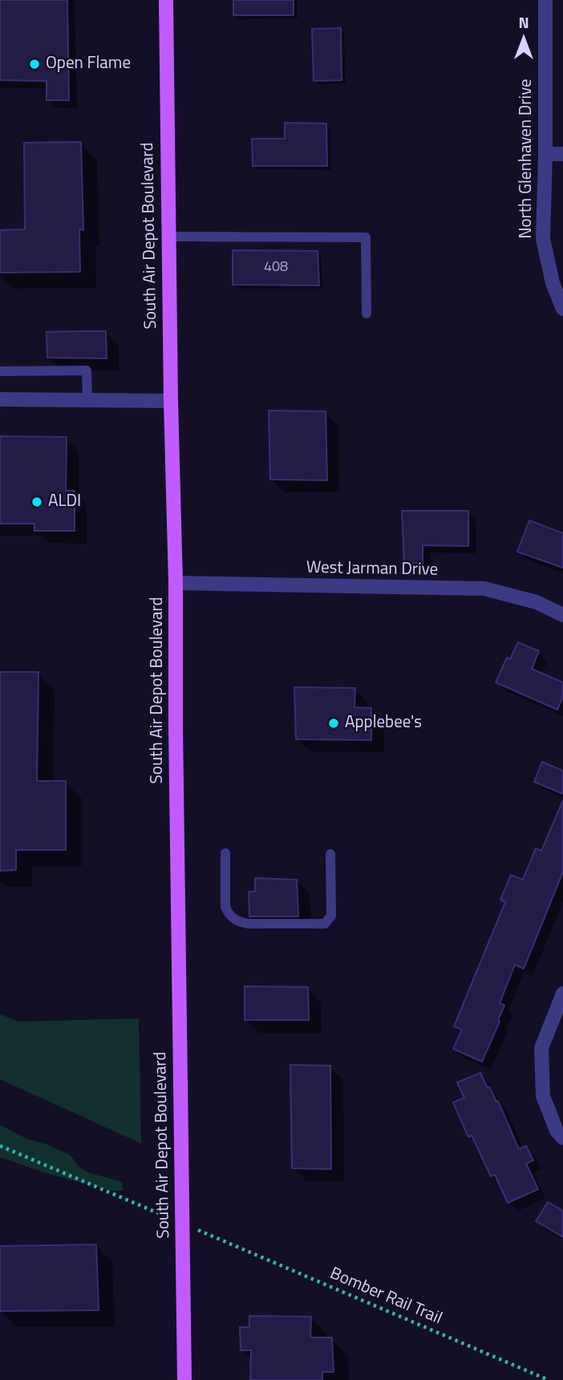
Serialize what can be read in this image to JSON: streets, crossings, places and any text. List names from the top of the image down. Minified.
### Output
{"streets":{"main road":["South Air Depot Boulevard"],"street":["North Glenhaven Drive","West Jarman Drive"],"path":["Bomber Rail Trail"]},"crossings":[["South Air Depot Boulevard","West Jarman Drive"]],"places":["Open Flame","ALDI","Applebee's"],"house_numbers":["408"],"north":"top"}
